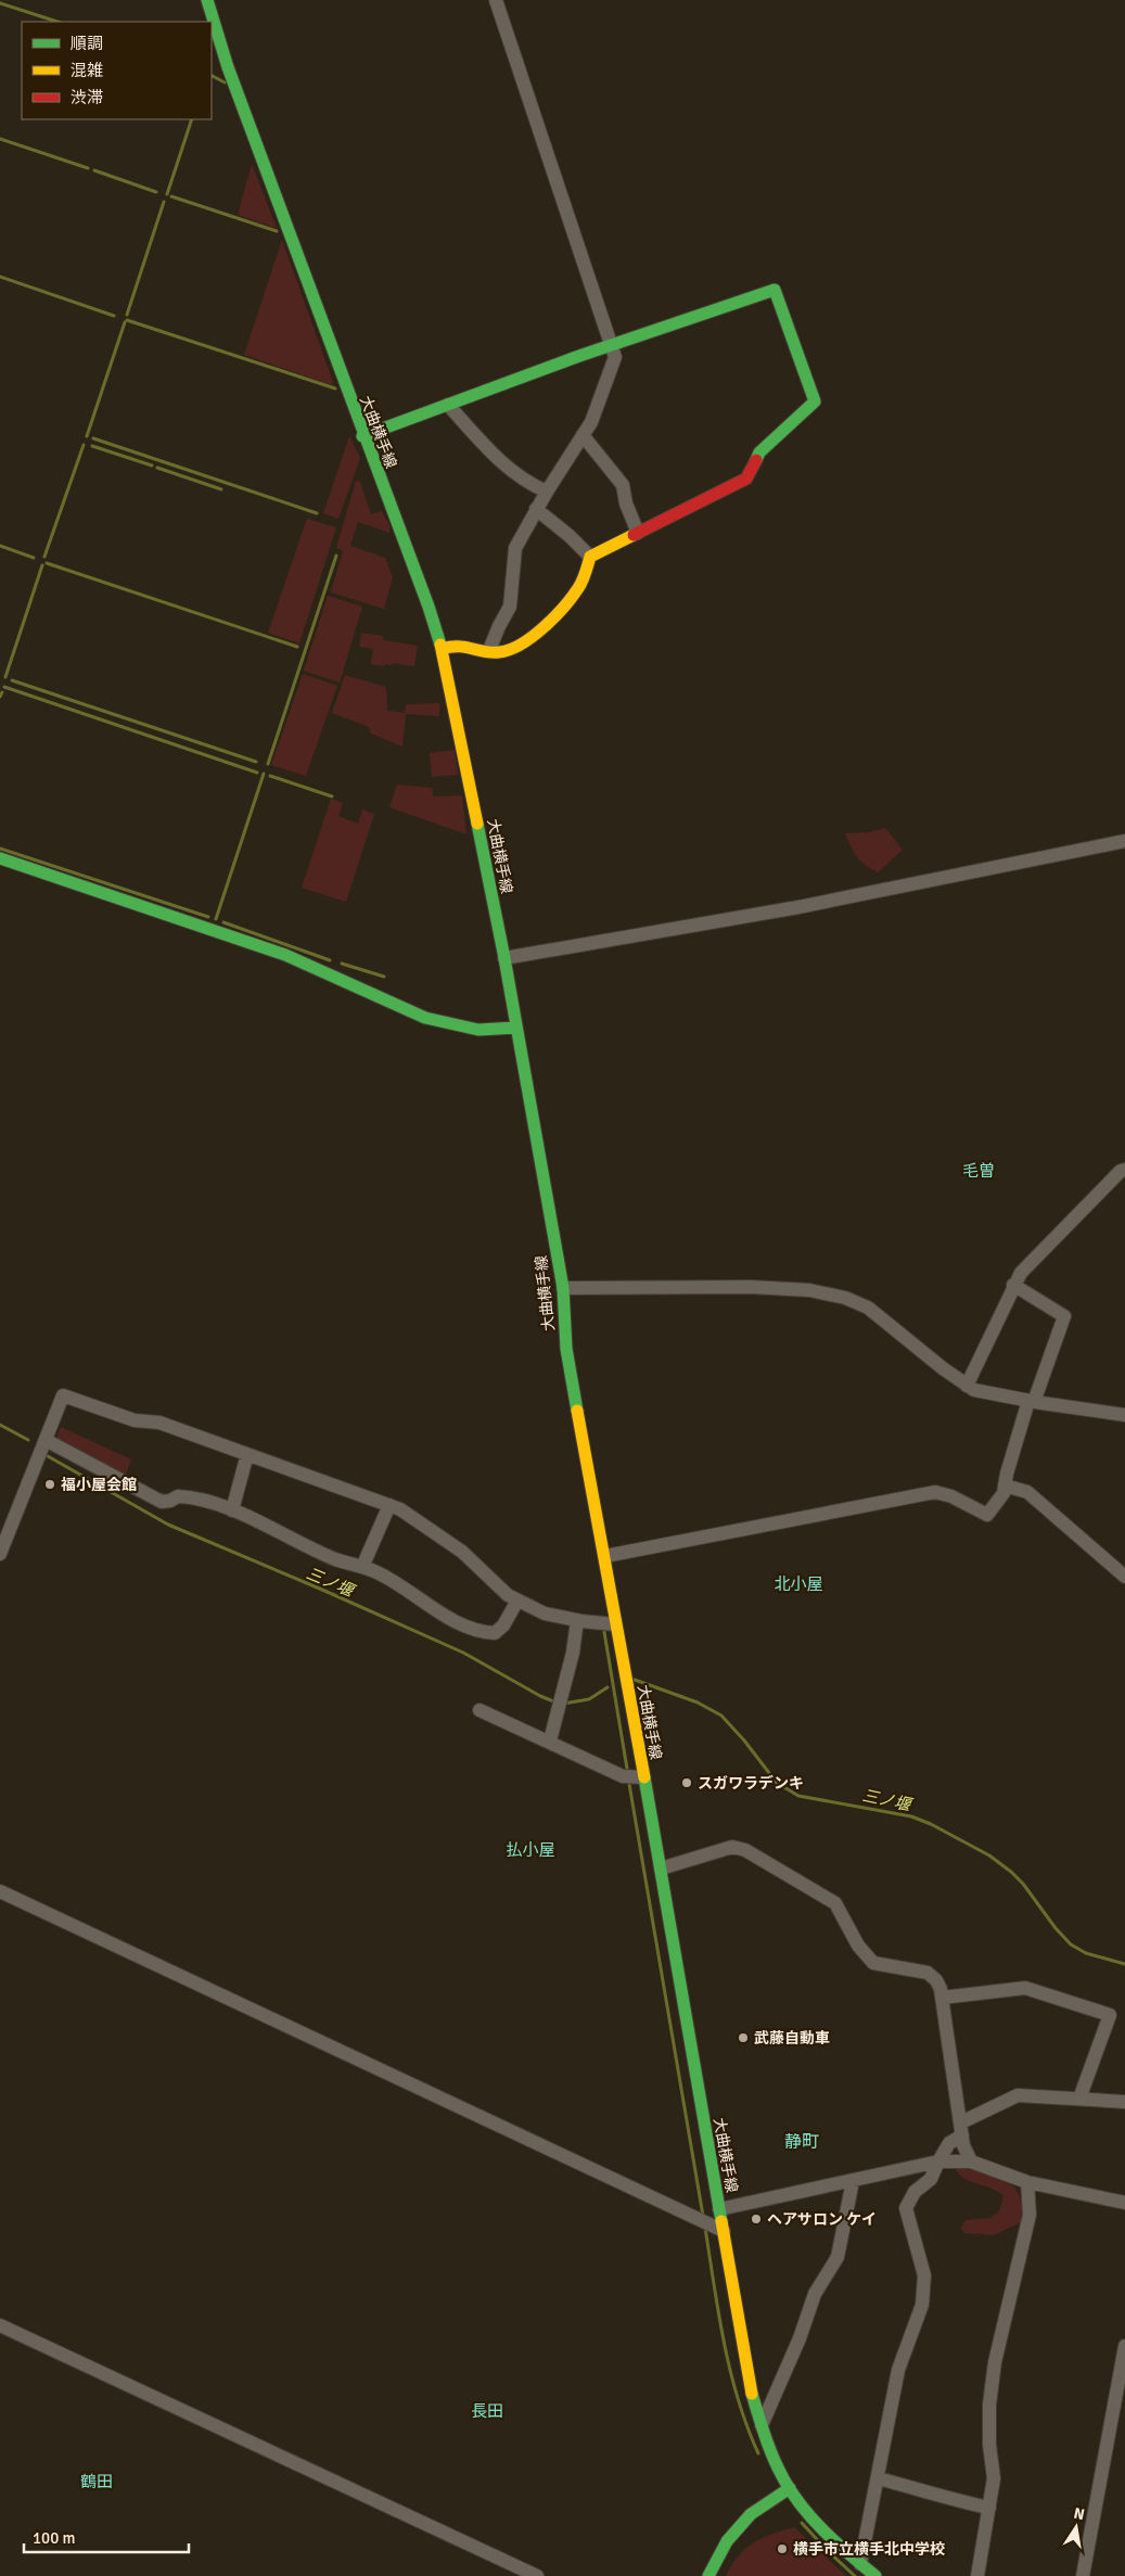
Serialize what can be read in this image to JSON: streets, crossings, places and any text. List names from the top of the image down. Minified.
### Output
{"streets":{"main road":["大曲横手線"]},"districts":["毛曽","北小屋","払小屋","静町","長田","鶴田"],"water":["三ノ堰"],"places":["福小屋会館","スガワラデンキ","武藤自動車","ヘアサロン ケイ","横手市立横手北中学校"],"legend":["順調","混雑","渋滞"],"scale_bar":"100 m","north":"top"}
